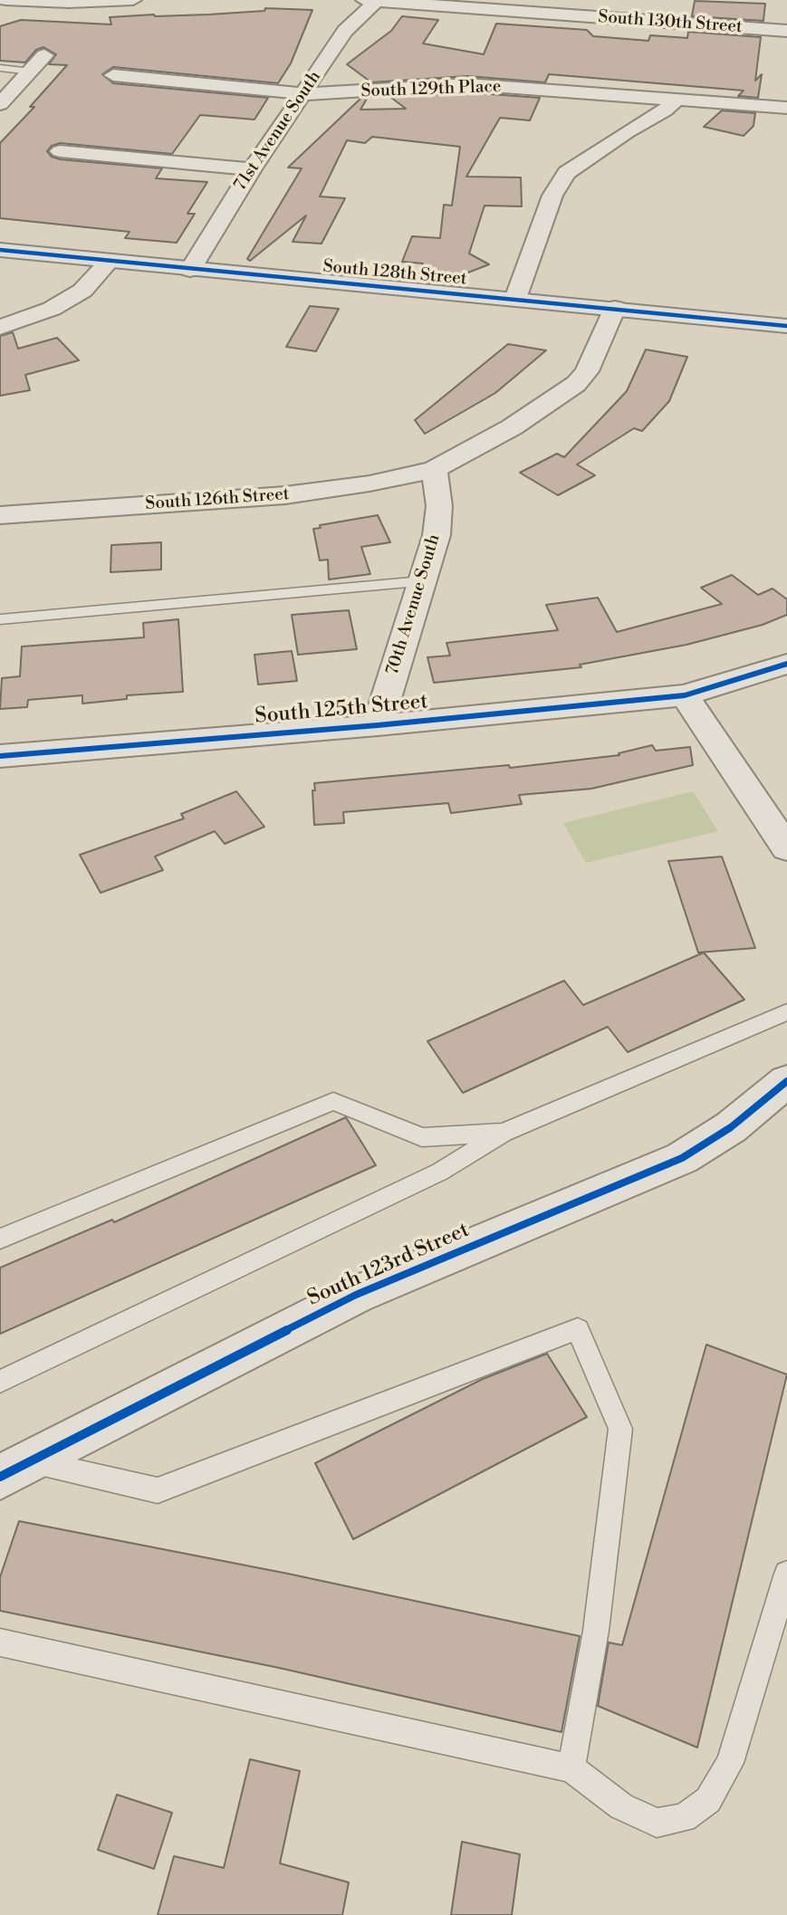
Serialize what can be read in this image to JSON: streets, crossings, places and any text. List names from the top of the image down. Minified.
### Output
{"streets":{"street":["South 130th Street","South 129th Place","71st Avenue South","South 128th Street","South 126th Street","70th Avenue South","South 125th Street","South 123rd Street"]},"crossings":[["South 130th Street","71st Avenue South"],["South 129th Place","71st Avenue South"],["71st Avenue South","South 128th Street"],["South 126th Street","70th Avenue South"],["70th Avenue South","South 125th Street"]]}
